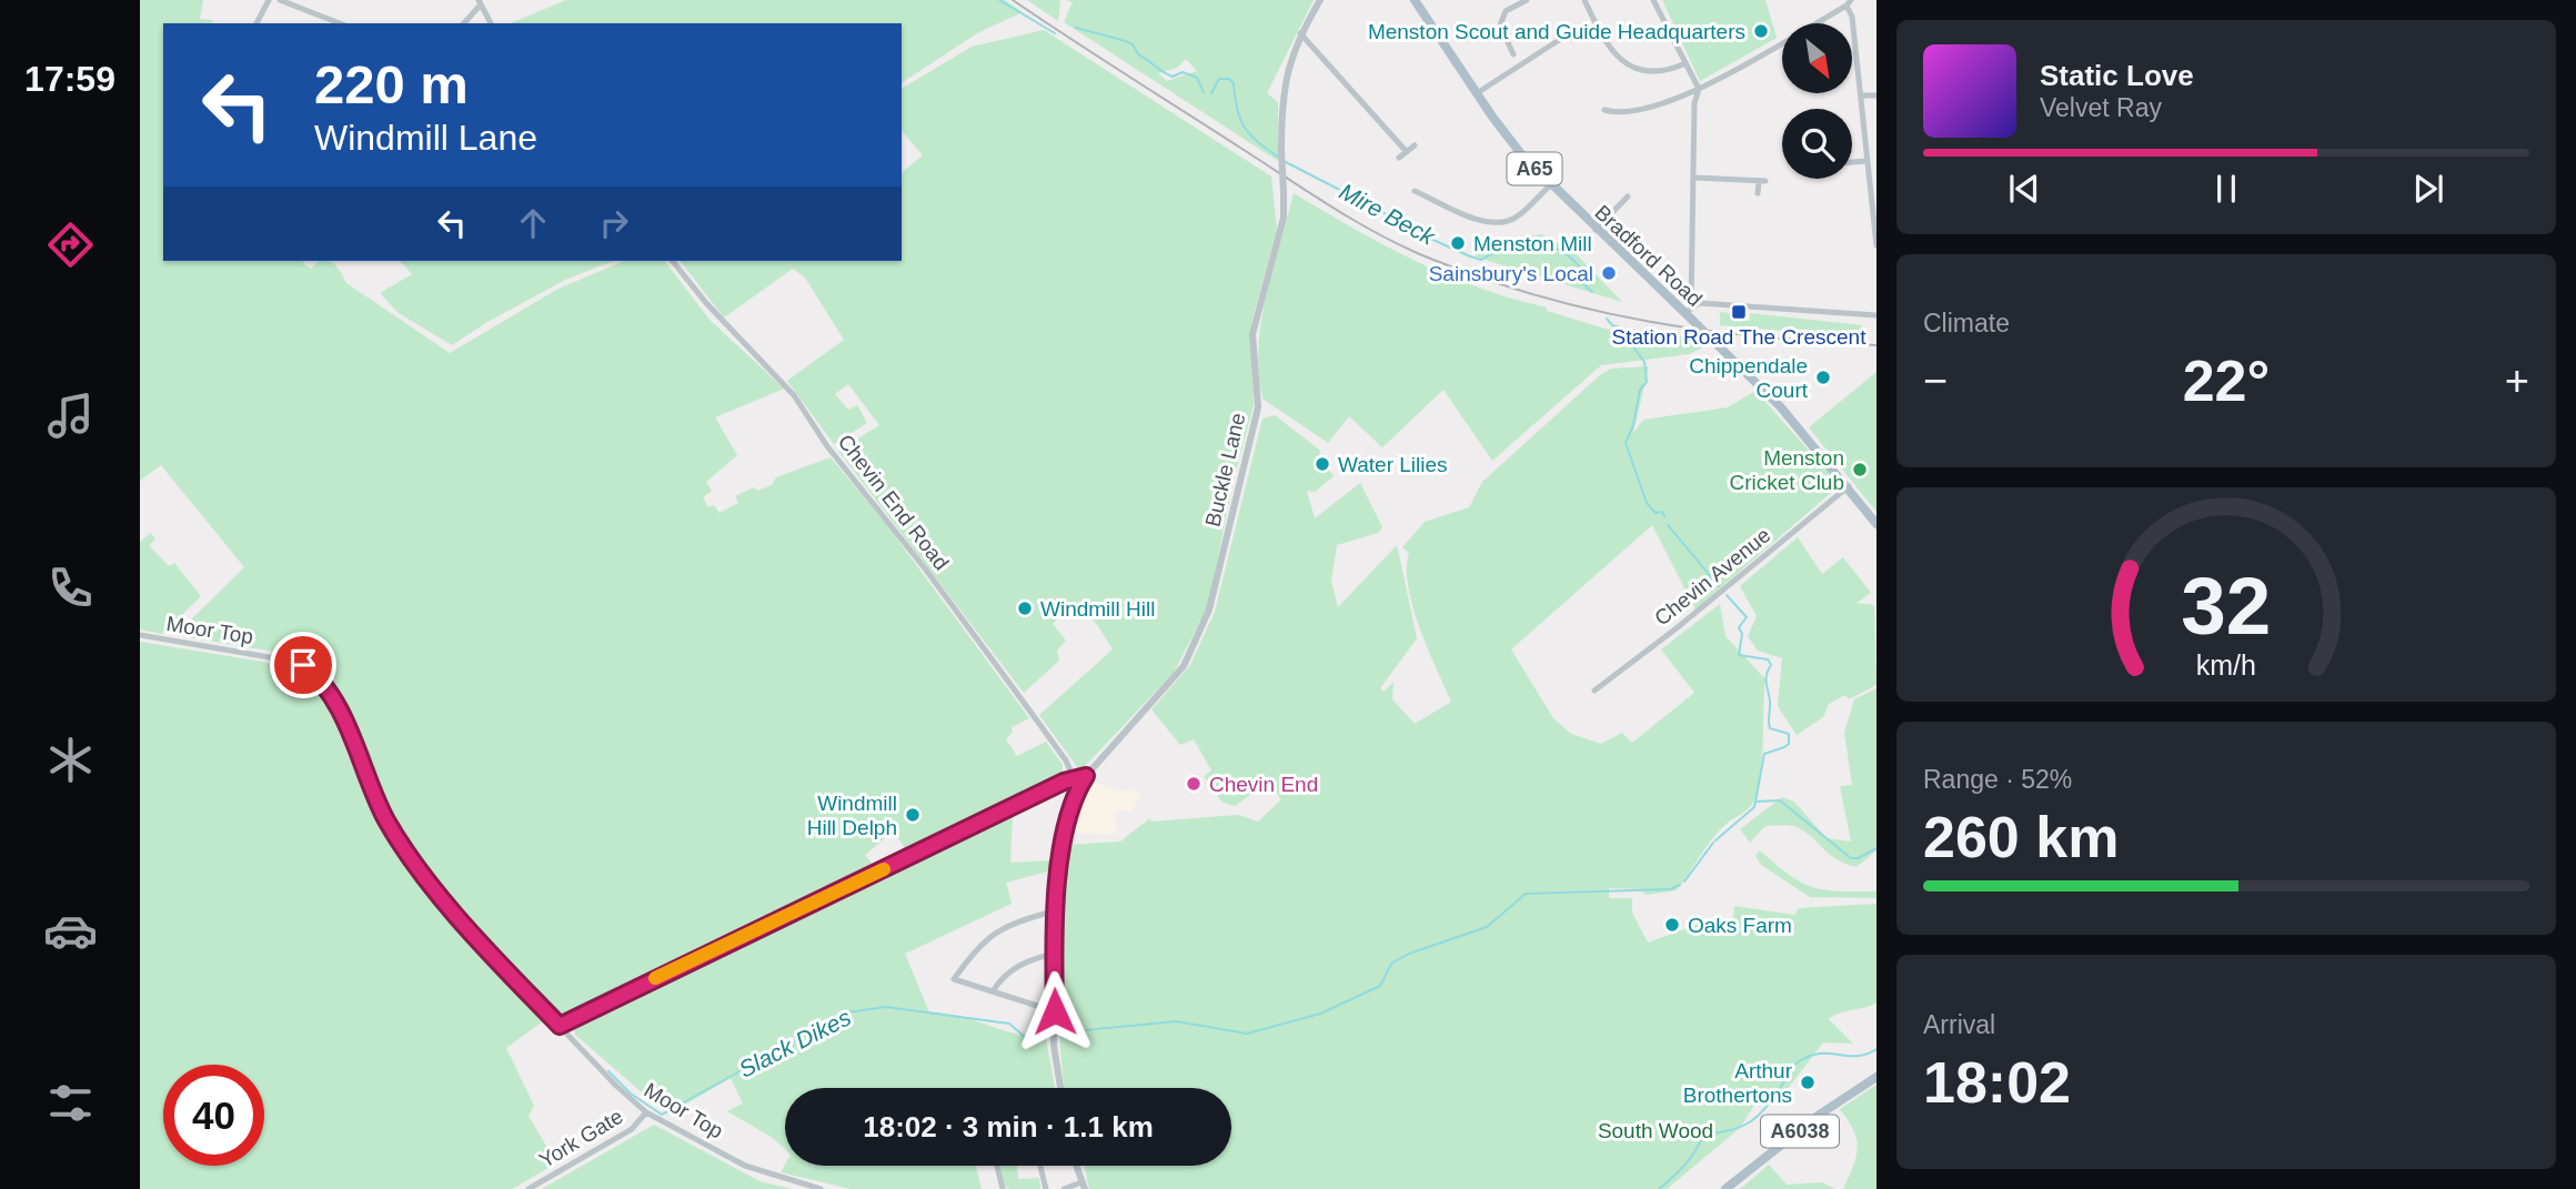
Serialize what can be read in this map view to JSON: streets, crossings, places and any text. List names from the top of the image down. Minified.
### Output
{"streets":{"main road":["A65","Bradford Road","A6038"],"street":["Buckle Lane","Chevin End Road","Chevin Avenue","Moor Top","York Gate"]},"crossings":[["Bradford Road","Chevin Avenue"],["Moor Top","York Gate"]],"water":["Mire Beck","Slack Dikes"],"parks":["South Wood"],"places":{"other":["Menston Scout and Guide Headquarters","Menston Mill","Sainsbury's Local","Chippendale Court","Water Lilies","Menston Cricket Club","Windmill Hill","Chevin End","Windmill Hill Delph","Oaks Farm","Arthur Brothertons"],"transit":["Station Road The Crescent"]},"north":"bottom right","page":{"tabs":"17:59","turn":["220 m","Windmill Lane"],"song":["Static Love","Velvet Ray"],"tile":["Climate",["Range · 52%","260 km"],["Arrival","18:02"]],"heat":["−","22°","+"],"limit":"40","trip":"18:02 · 3 min · 1.1 km","gauge":["32","km/h"]}}
